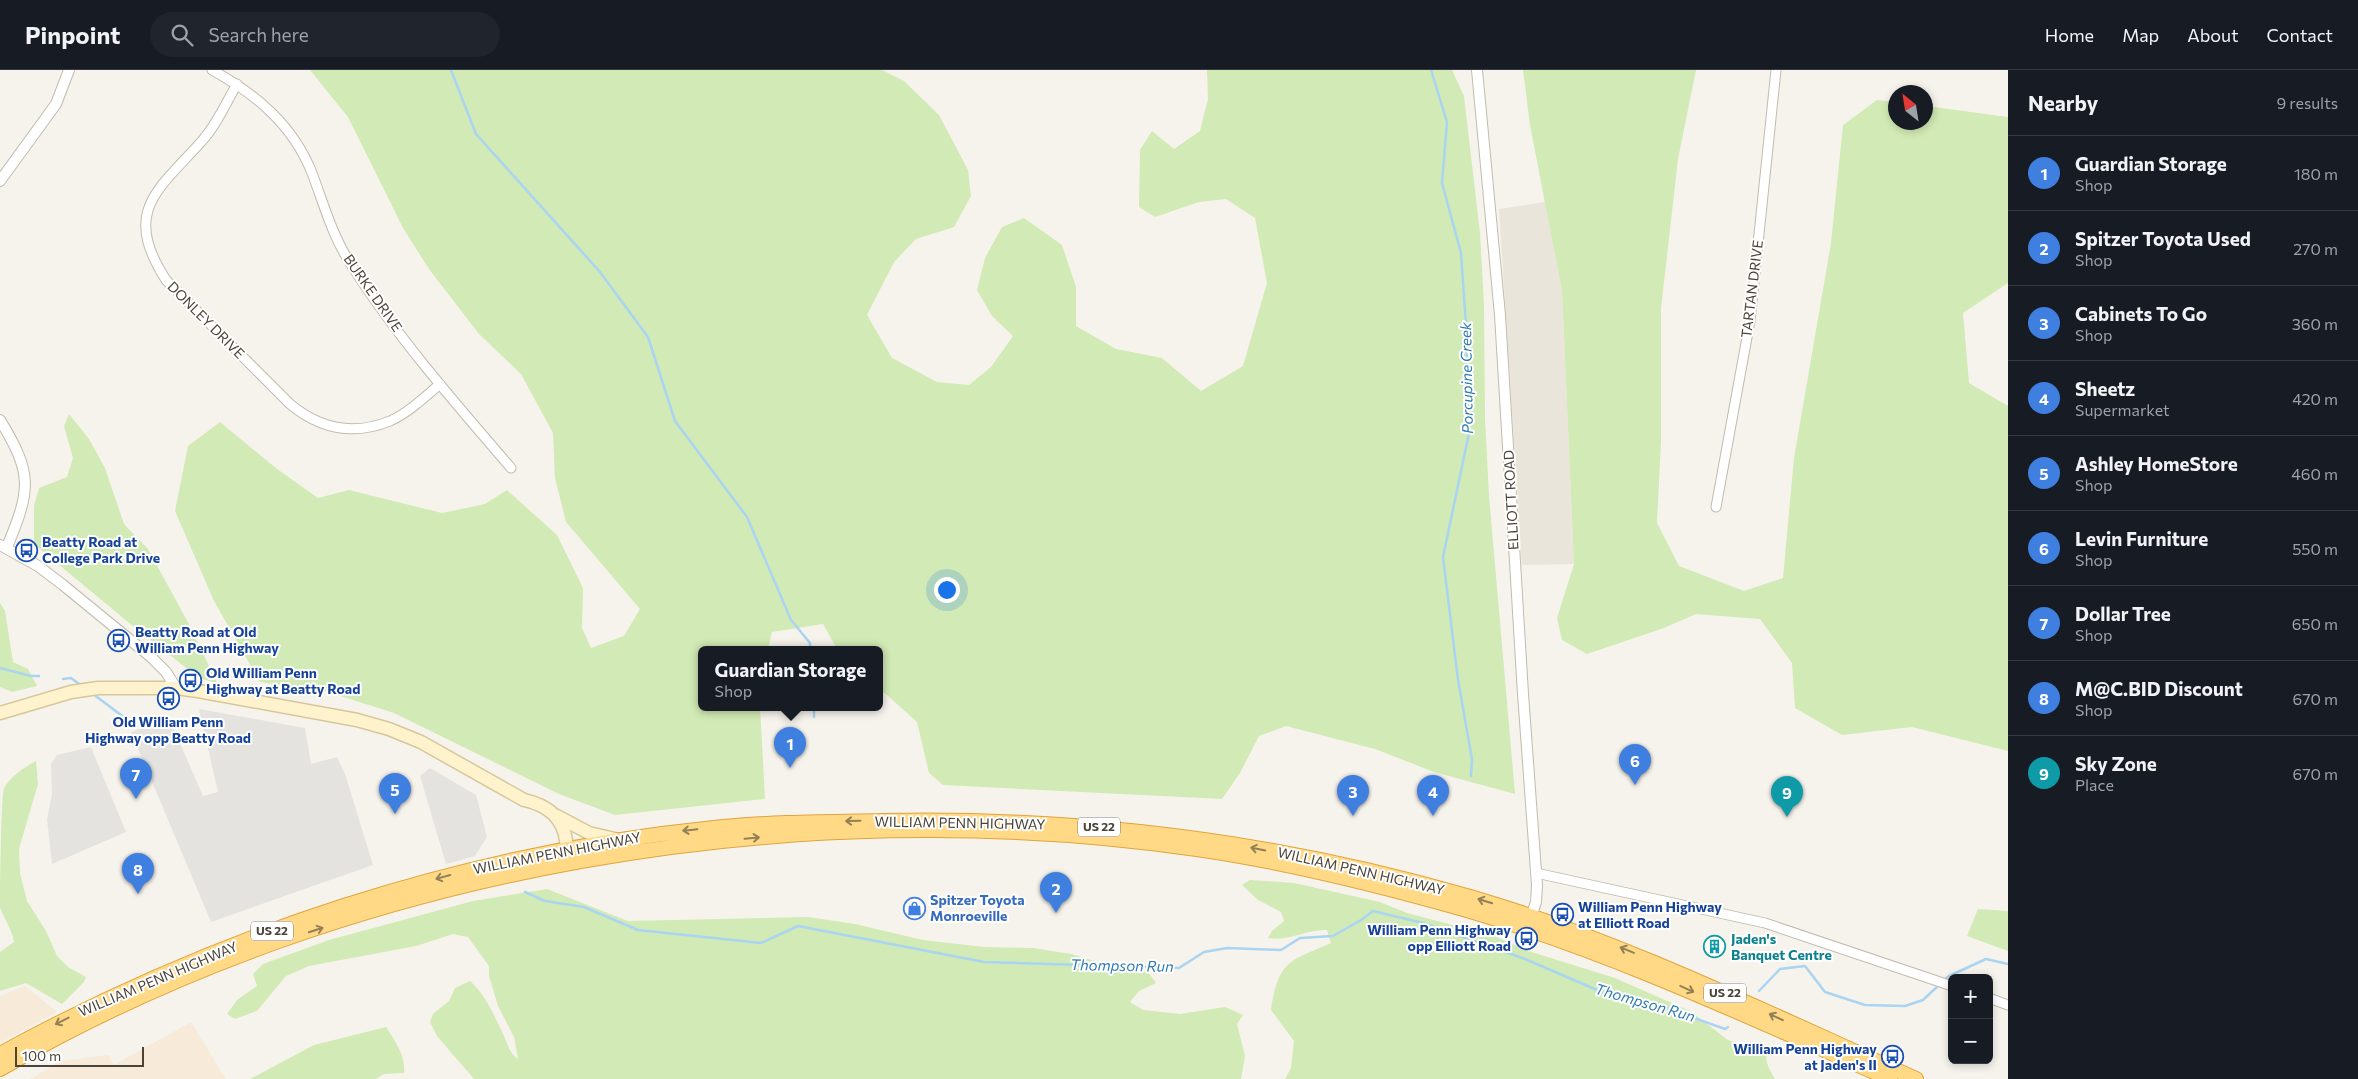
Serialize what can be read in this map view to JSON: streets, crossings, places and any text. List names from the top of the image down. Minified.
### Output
{"streets":{"highway":["WILLIAM PENN HIGHWAY","US 22"],"street":["TARTAN DRIVE","BURKE DRIVE","DONLEY DRIVE","ELLIOTT ROAD"]},"crossings":[["BURKE DRIVE","DONLEY DRIVE"],["ELLIOTT ROAD","WILLIAM PENN HIGHWAY"]],"water":["Porcupine Creek","Thompson Run"],"places":{"bus stop":["Beatty Road at College Park Drive","Beatty Road at Old William Penn Highway","Old William Penn Highway at Beatty Road","Old William Penn Highway opp Beatty Road","William Penn Highway at Elliott Road","William Penn Highway opp Elliott Road","William Penn Highway at Jaden's II"],"shop":["Spitzer Toyota Monroeville"],"building":["Jaden's Banquet Centre"]},"scale_bar":"100 m","north":"top left","page":{"header":"Pinpoint","search":"Search here","nav":["Home","Map","About","Contact"],"heading":["Nearby","9 results"],"list":[{"mark":"1","name":"Guardian Storage","note":"Shop","value":"180 m"},{"mark":"2","name":"Spitzer Toyota Used","note":"Shop","value":"270 m"},{"mark":"3","name":"Cabinets To Go","note":"Shop","value":"360 m"},{"mark":"4","name":"Sheetz","note":"Supermarket","value":"420 m"},{"mark":"5","name":"Ashley HomeStore","note":"Shop","value":"460 m"},{"mark":"6","name":"Levin Furniture","note":"Shop","value":"550 m"},{"mark":"7","name":"Dollar Tree","note":"Shop","value":"650 m"},{"mark":"8","name":"M@C.BID Discount","note":"Shop","value":"670 m"},{"mark":"9","name":"Sky Zone","note":"Place","value":"670 m"}],"popup":["Guardian Storage","Shop"],"pins":["1","6","7","5","3","4","9","8","2"],"map_buttons":["+","−"],"scale":"100 m"}}
